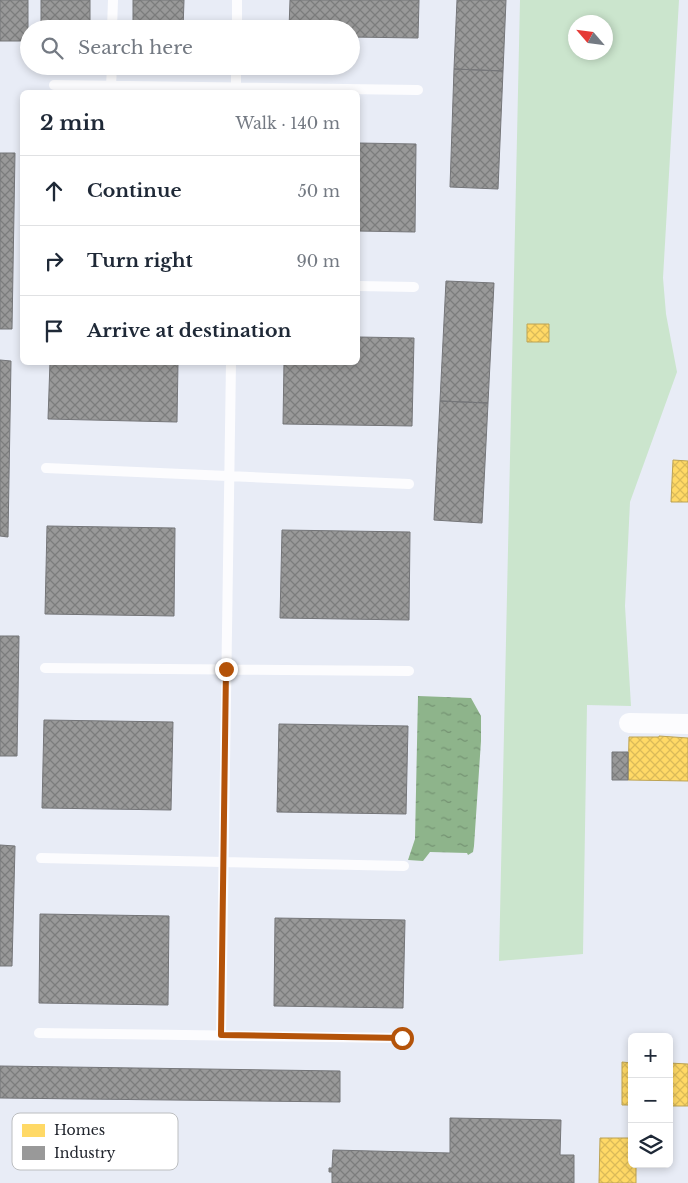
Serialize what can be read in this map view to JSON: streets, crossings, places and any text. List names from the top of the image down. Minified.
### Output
{"legend":["Homes","Industry"],"north":"top left","page":{"search":"Search here","heading":["2 min","Walk · 140 m"],"list":[["Continue","50 m"],["Turn right","90 m"],"Arrive at destination"],"map_buttons":["+","−"]}}
